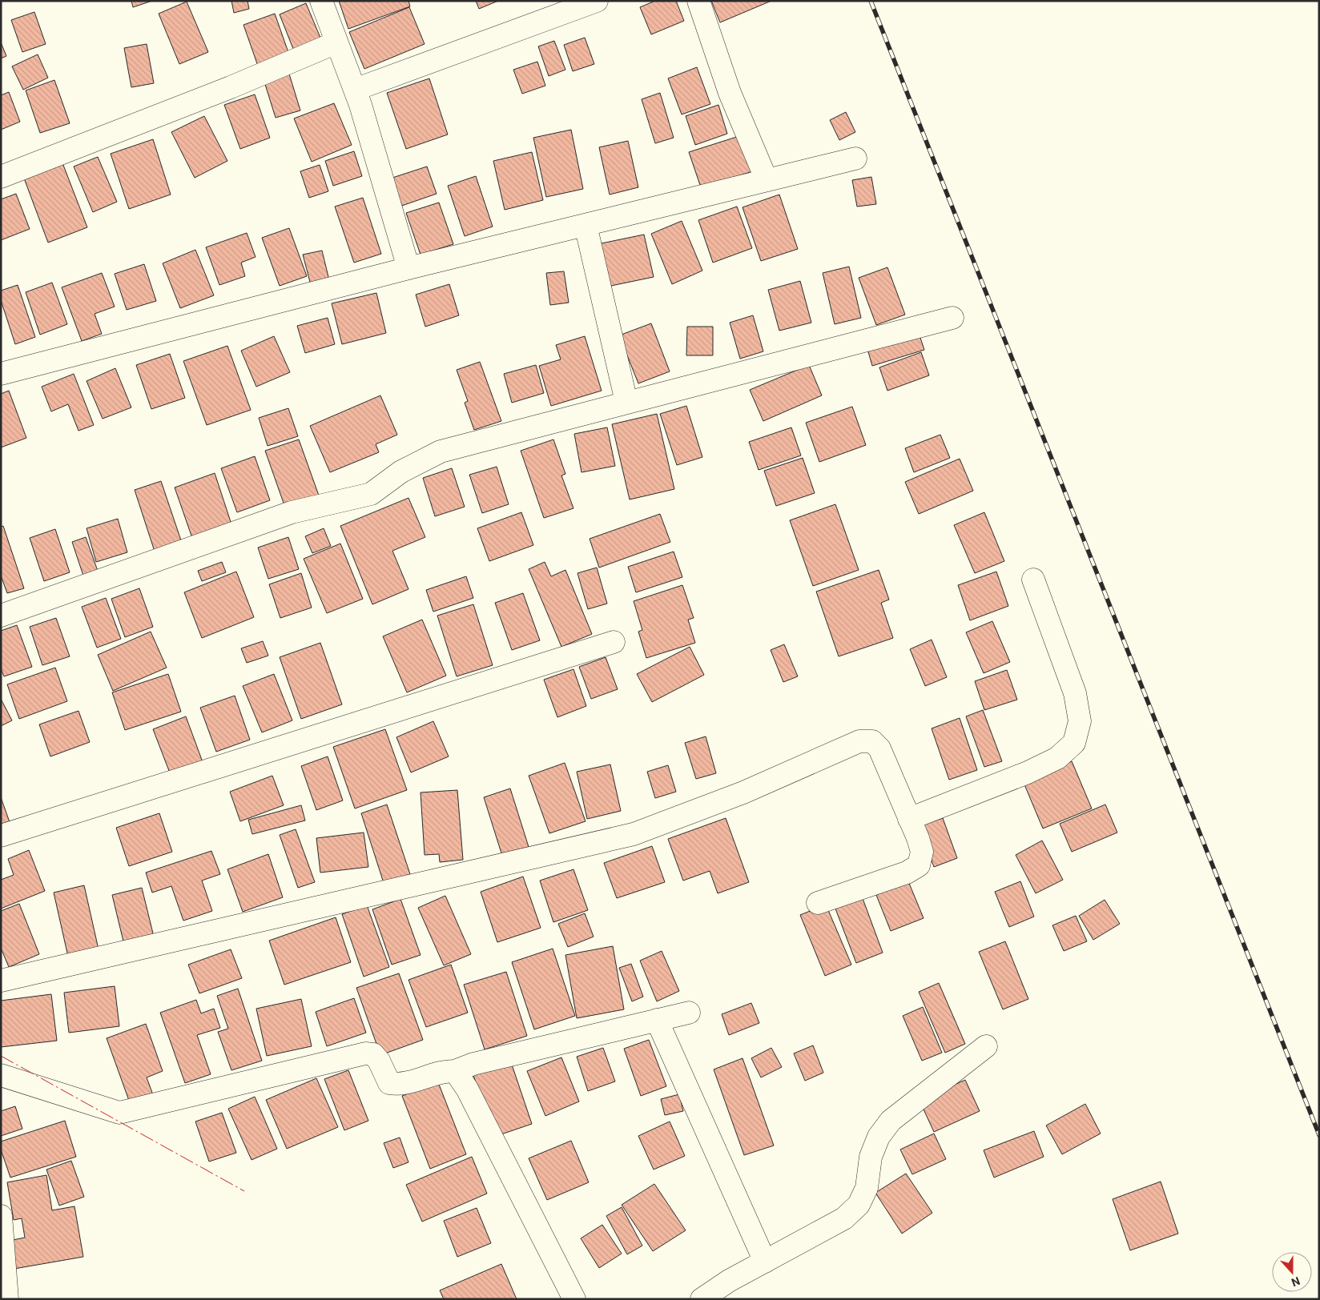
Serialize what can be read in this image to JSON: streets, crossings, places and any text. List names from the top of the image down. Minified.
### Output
{"north":"bottom"}
